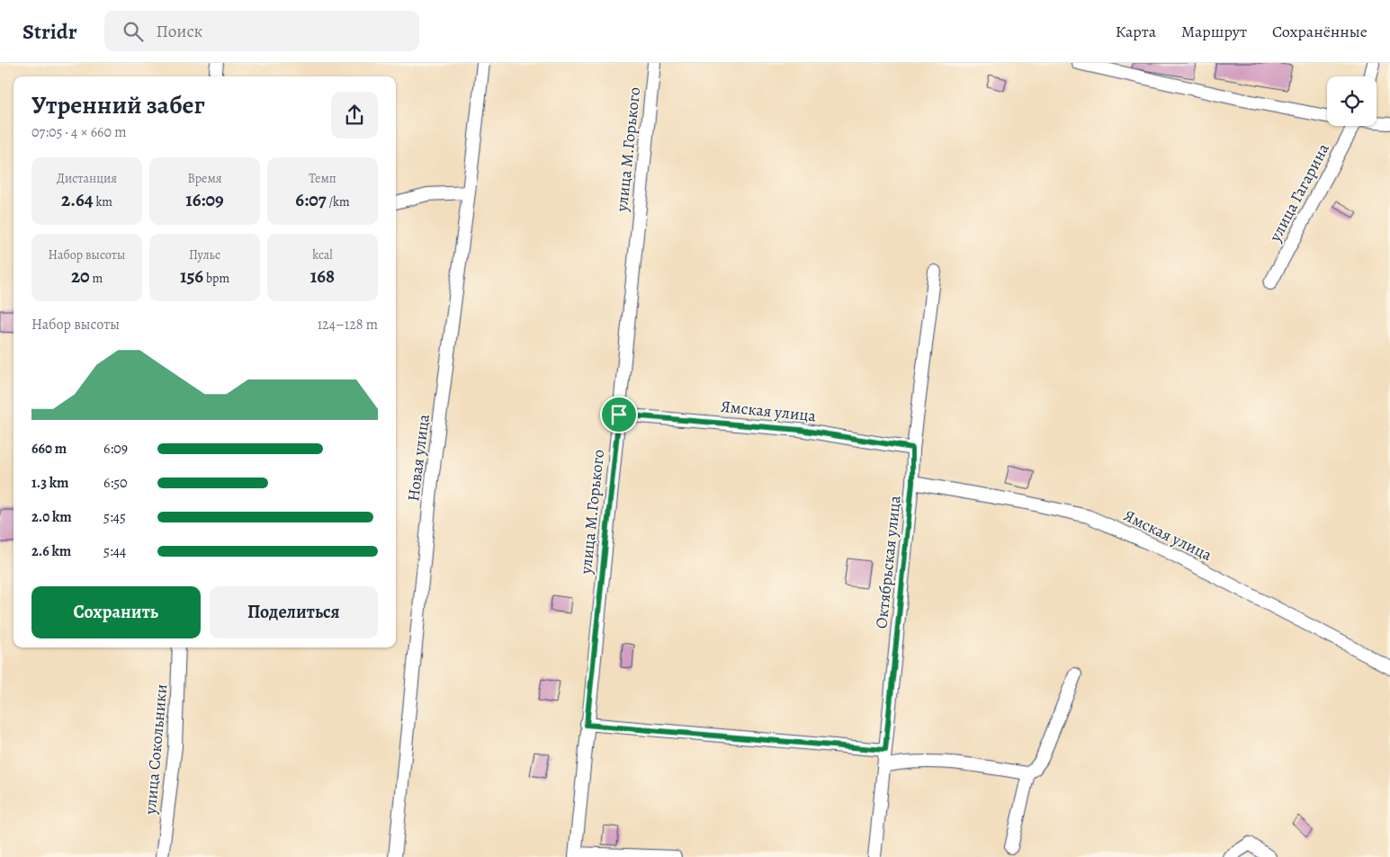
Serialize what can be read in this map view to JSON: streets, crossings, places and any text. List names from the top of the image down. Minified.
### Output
{"streets":{"street":["улица М.Горького","улица Гагарина","Ямская улица","Новая улица","Октябрьская улица","улица Сокольники"]},"crossings":[["улица М.Горького","Ямская улица"],["Ямская улица","Октябрьская улица"]],"page":{"header":"Stridr","search":"Поиск","nav":["Карта","Маршрут","Сохранённые"],"heading":["Утренний забег","07:05 · 4 × 660 m"],"stats":[["Дистанция","2.64 km"],["Время","16:09"],["Темп","6:07 /km"],["Набор высоты","20 m"],["Пульс","156 bpm"],["kcal","168"]],"chart":["Набор высоты","124–128 m"],"list":[{"name":"660 m","note":"6:09"},{"name":"1.3 km","note":"6:50"},{"name":"2.0 km","note":"5:45"},{"name":"2.6 km","note":"5:44"}],"buttons":["Сохранить","Поделиться"]}}
